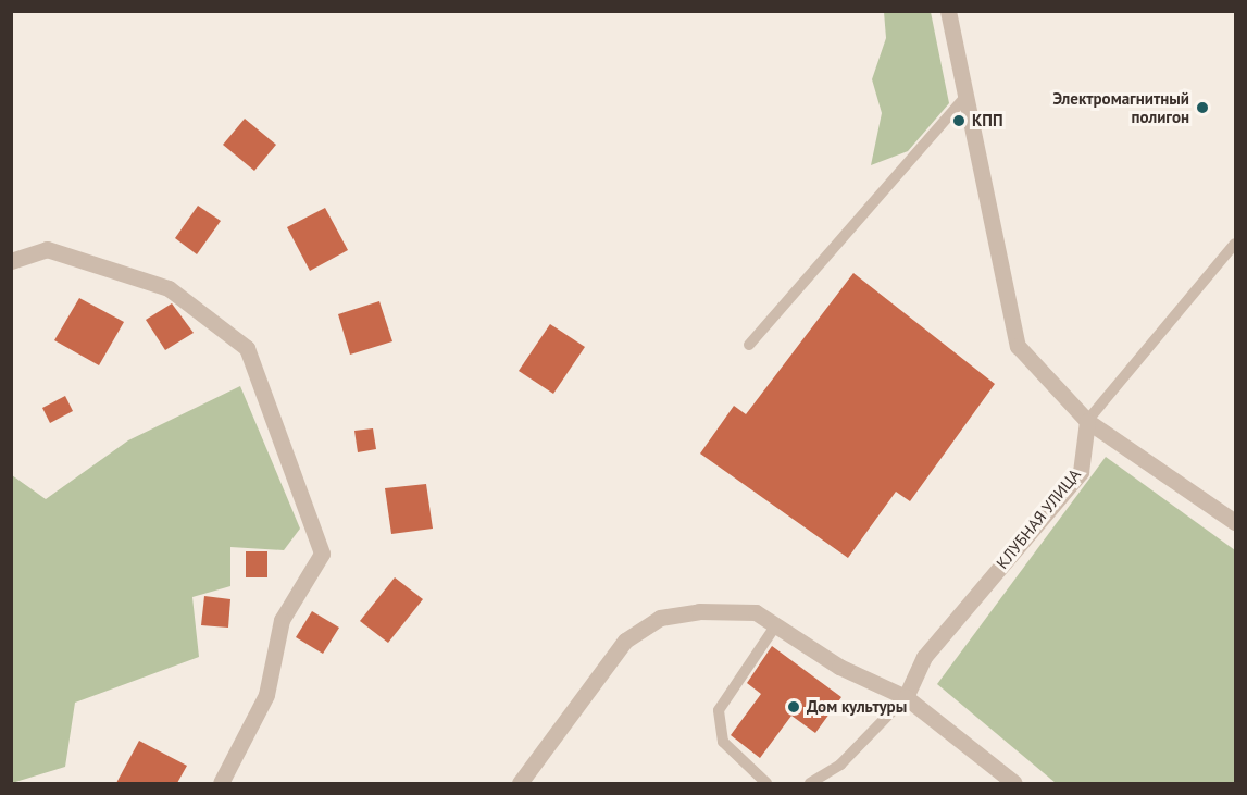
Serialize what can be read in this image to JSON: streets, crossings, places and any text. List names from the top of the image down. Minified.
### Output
{"streets":{"street":["КЛУБНАЯ УЛИЦА"]},"places":["Электромагнитный полигон","КПП","Дом культуры"]}
